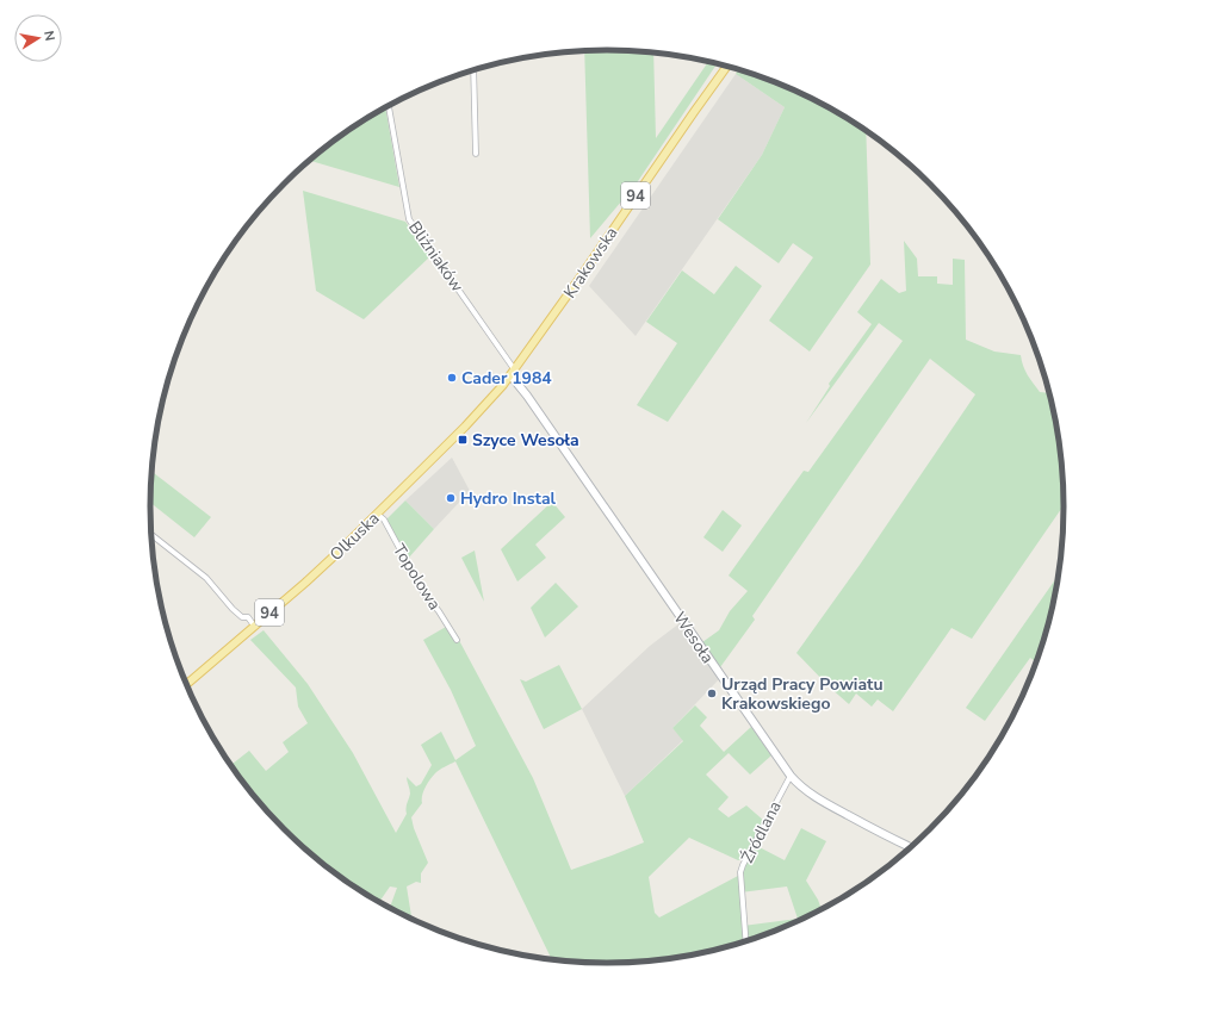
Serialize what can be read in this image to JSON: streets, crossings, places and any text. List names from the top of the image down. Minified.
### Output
{"streets":{"main road":["94","Krakowska","Olkuska"],"street":["Bliźniaków","Topolowa","Wesoła","Źródlana"]},"crossings":[["Bliźniaków","Krakowska"],["Bliźniaków","Olkuska"],["Bliźniaków","Wesoła"],["Krakowska","Olkuska"],["Krakowska","Wesoła"],["Olkuska","Topolowa"],["Olkuska","Wesoła"],["Wesoła","Źródlana"]],"places":{"other":["Cader 1984","Hydro Instal","Urząd Pracy Powiatu Krakowskiego"],"transit":["Szyce Wesoła"]},"north":"right"}
